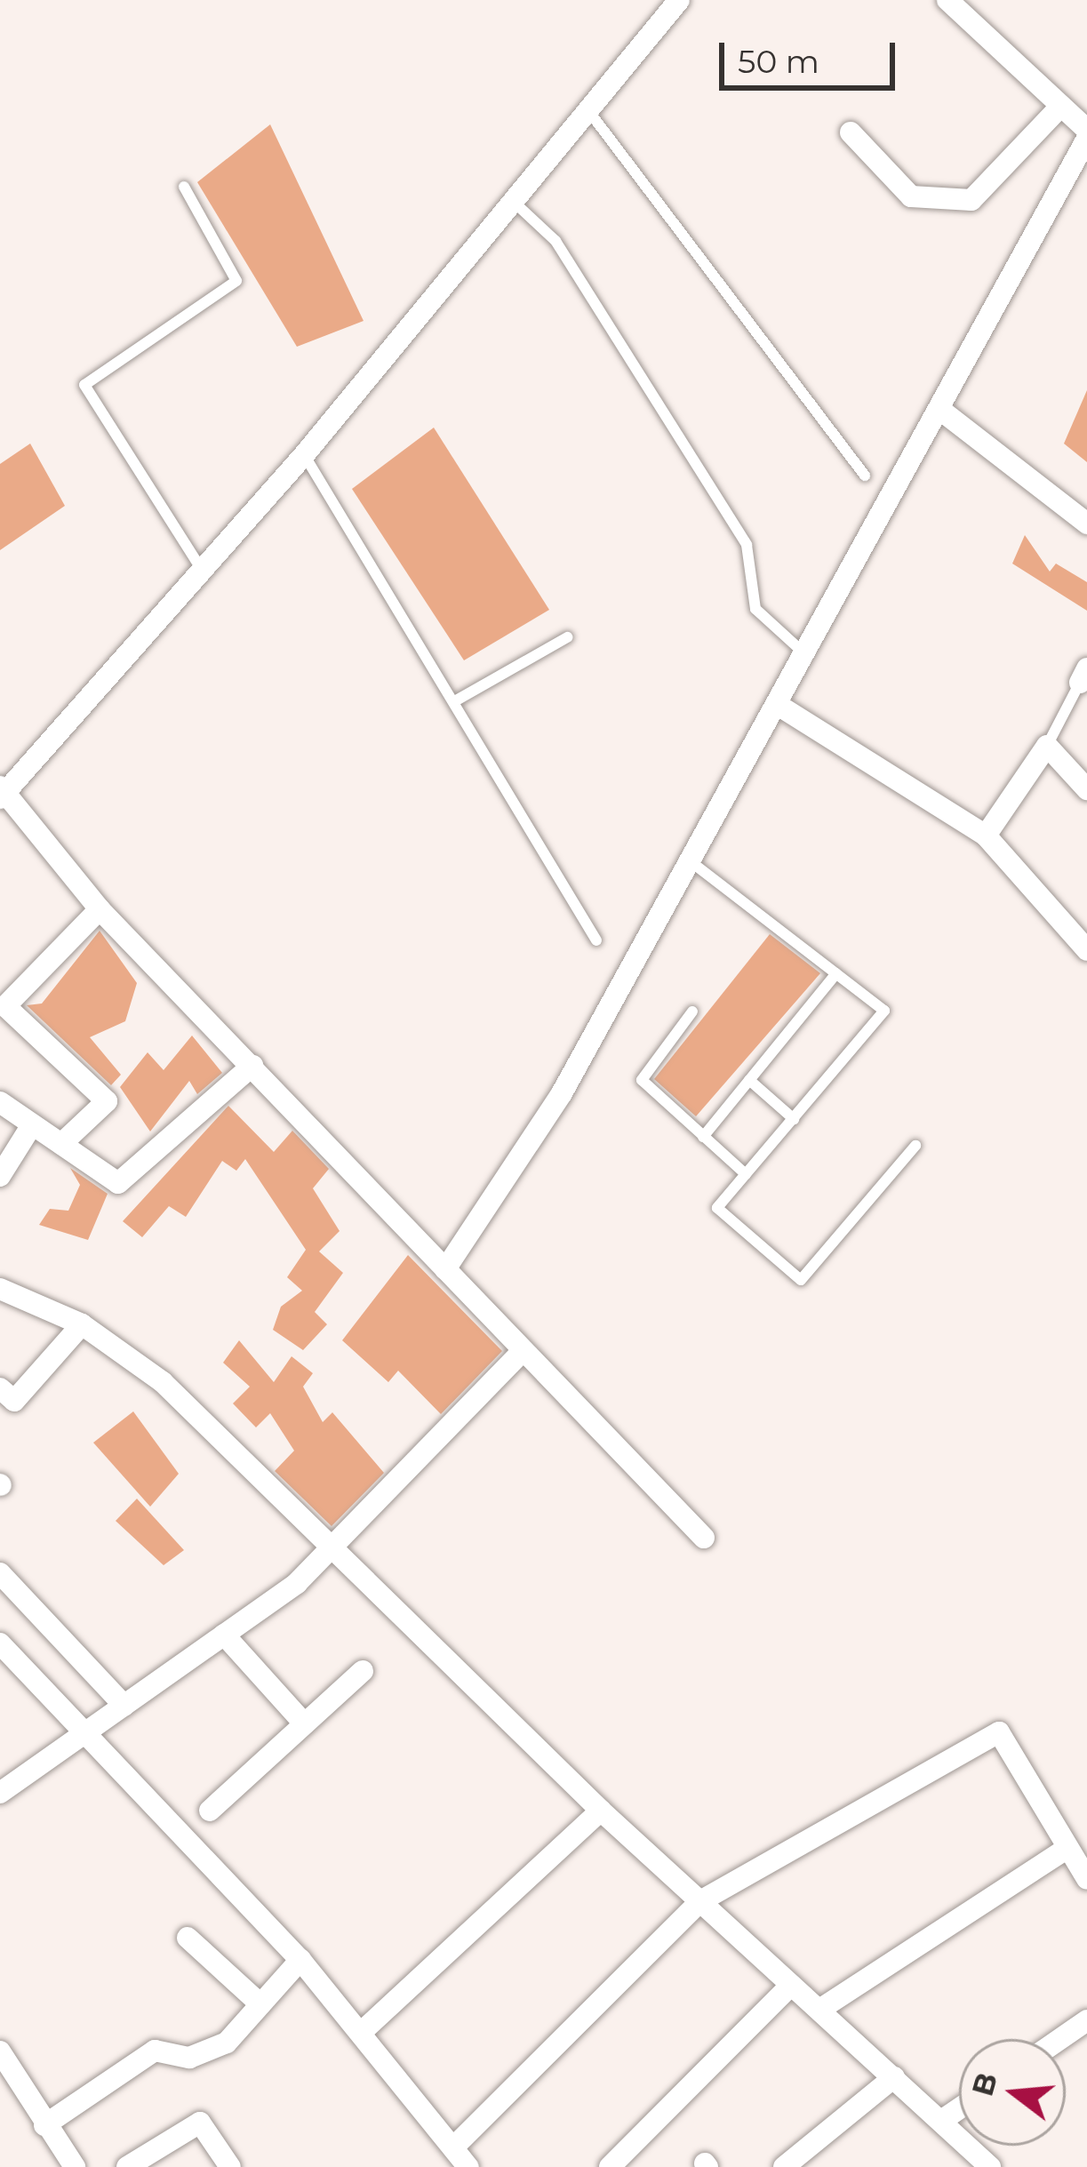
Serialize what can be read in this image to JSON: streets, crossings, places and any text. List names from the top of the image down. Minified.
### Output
{"scale_bar":"50 m","north":"left"}
